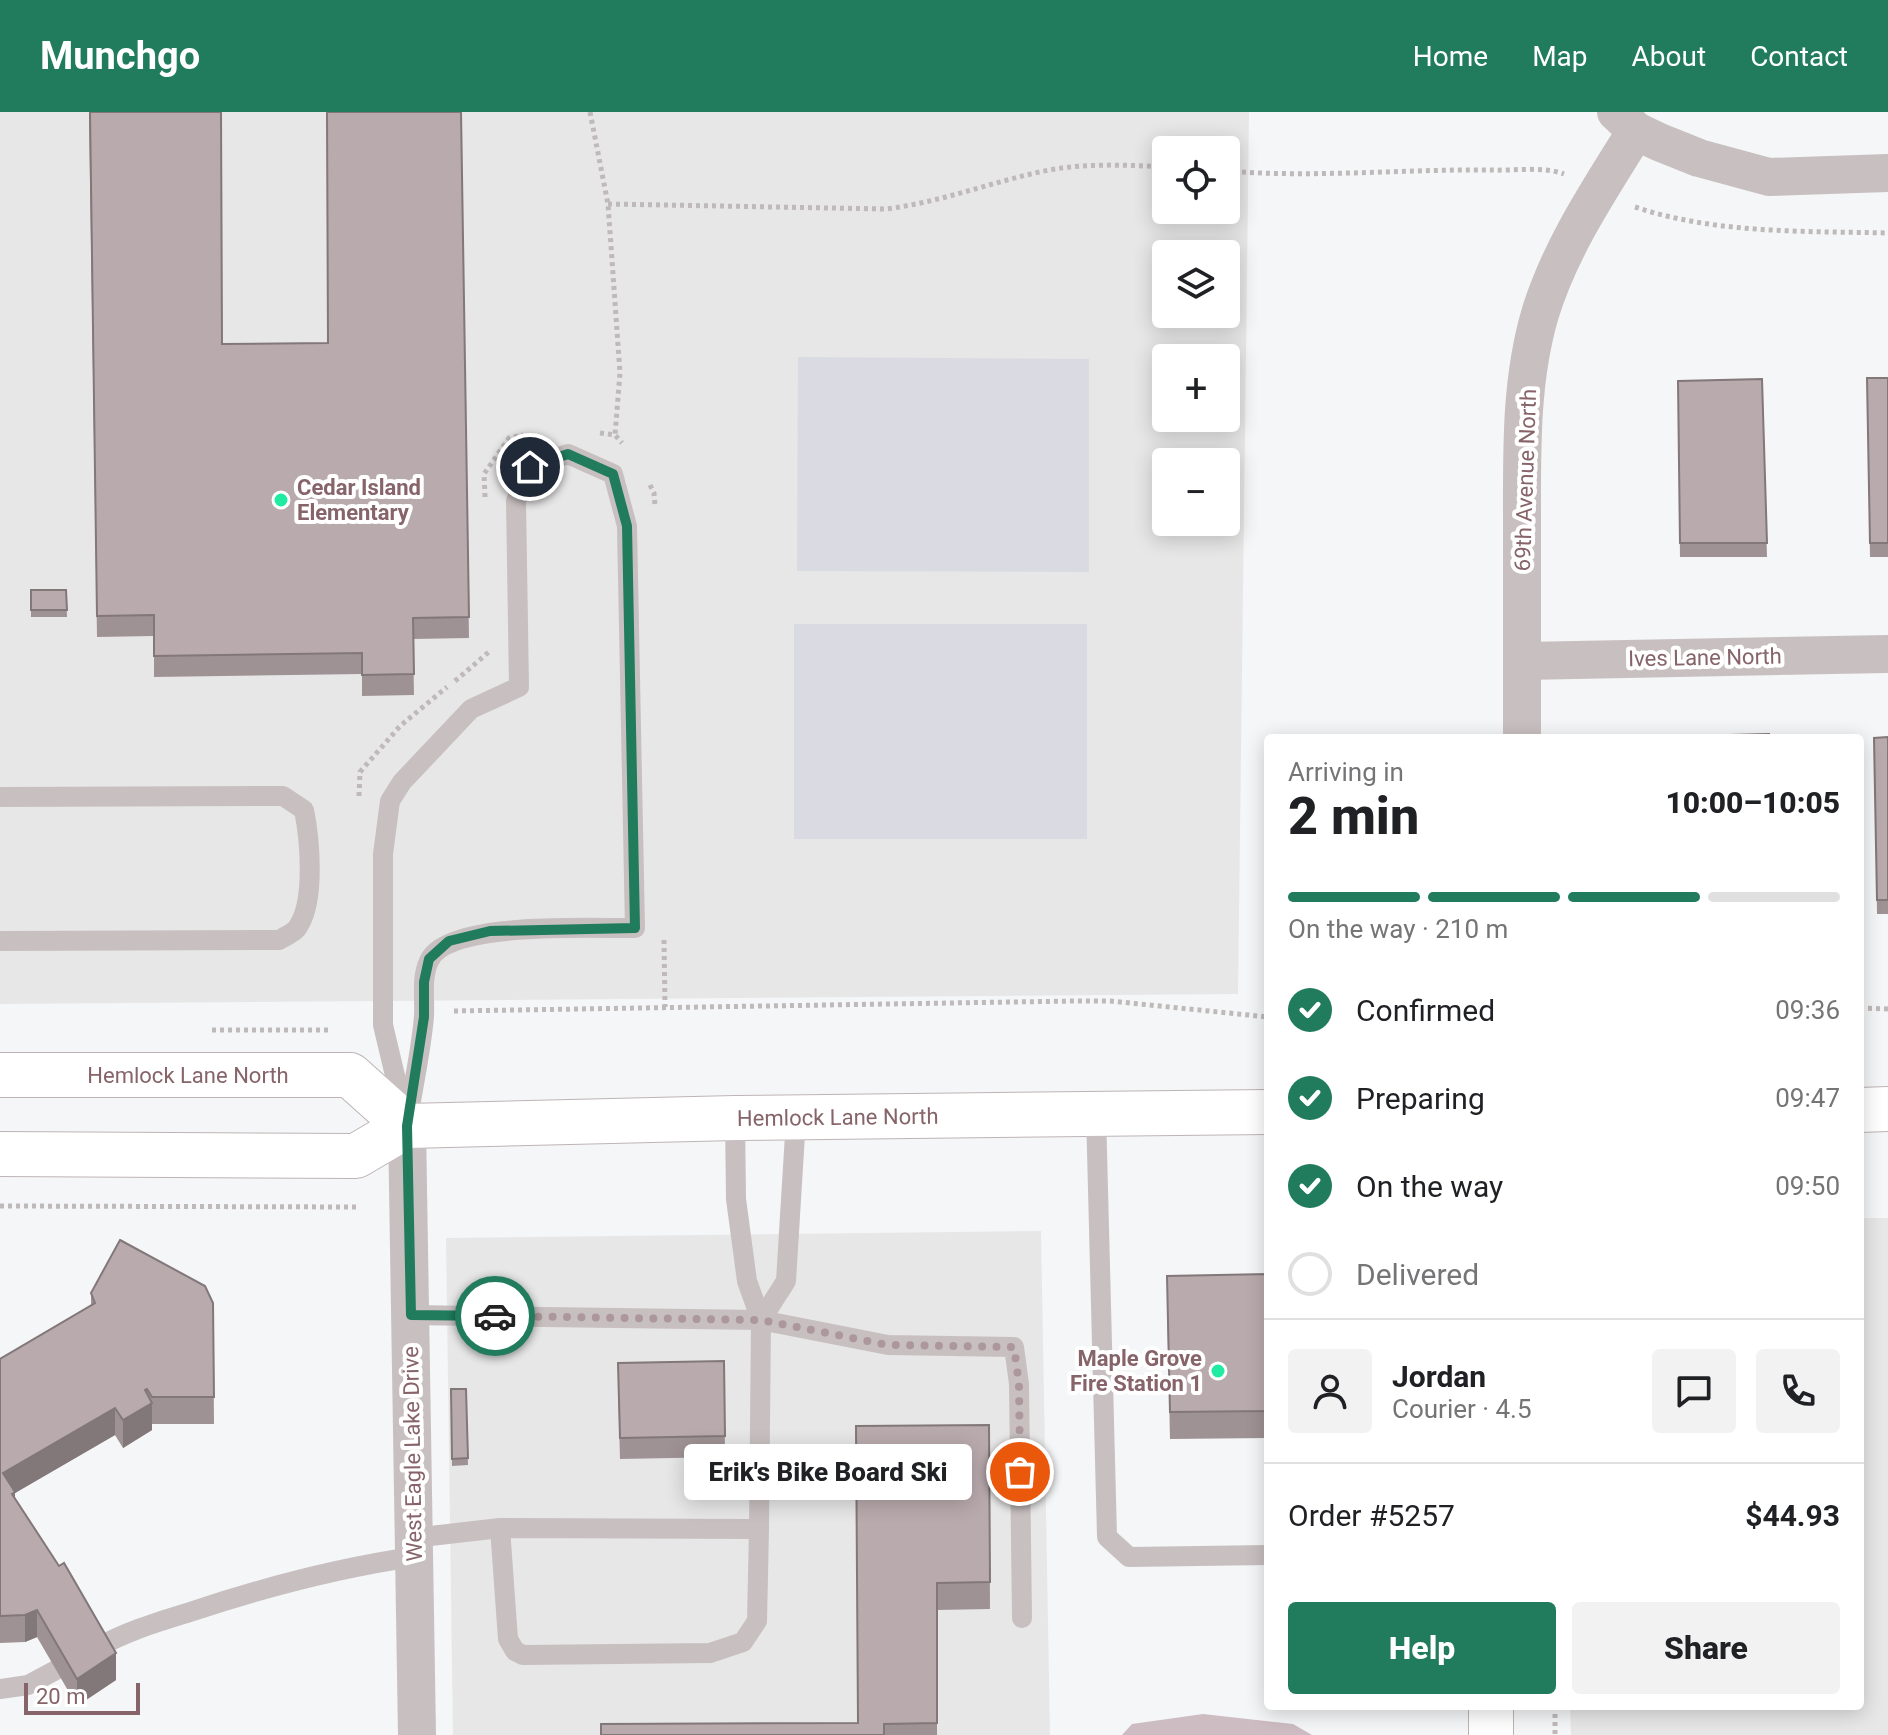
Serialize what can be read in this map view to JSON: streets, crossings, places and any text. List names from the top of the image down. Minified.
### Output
{"streets":{"main road":["Hemlock Lane North"],"street":["69th Avenue North","Ives Lane North","West Eagle Lake Drive"]},"crossings":[["69th Avenue North","Ives Lane North"],["Hemlock Lane North","West Eagle Lake Drive"]],"places":["Cedar Island Elementary","Maple Grove Fire Station 1","Erik's Bike Board Ski"],"scale_bar":"20 m","page":{"header":"Munchgo","nav":["Home","Map","About","Contact"],"map_buttons":["+","−"],"heading":["2 min","Arriving in","10:00–10:05"],"panel":["Jordan","Courier · 4.5","Order #5257","$44.93"],"bar":"On the way · 210 m","list":[["Confirmed","09:36"],["Preparing","09:47"],["On the way","09:50"],"Delivered"],"bubble":"Erik's Bike Board Ski","buttons":["Help","Share"],"scale":"20 m"}}
